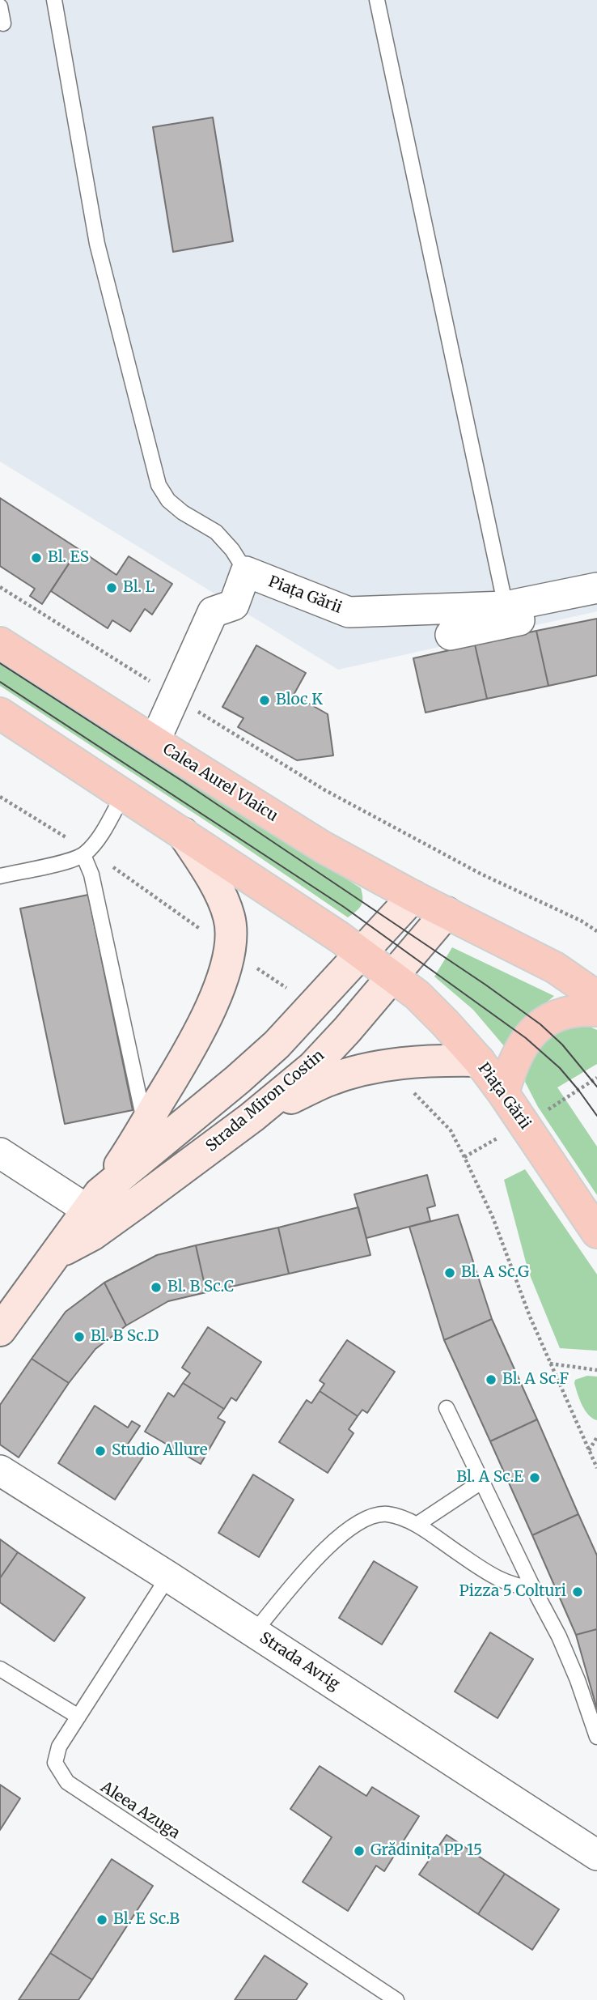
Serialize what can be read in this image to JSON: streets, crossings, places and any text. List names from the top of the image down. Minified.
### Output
{"streets":{"main road":["Piața Gării","Calea Aurel Vlaicu","Strada Miron Costin"],"street":["Strada Avrig"],"lane":["Aleea Azuga"]},"crossings":[["Piața Gării","Strada Miron Costin"],["Calea Aurel Vlaicu","Strada Miron Costin"],["Strada Avrig","Aleea Azuga"]],"places":["Bl. ES","Bl. L","Bloc K","Bl. A Sc.G","Bl. B Sc.C","Bl. B Sc.D","Bl. A Sc.F","Studio Allure","Bl. A Sc.E","Pizza 5 Colturi","Grădinița PP 15","Bl. E Sc.B"]}
